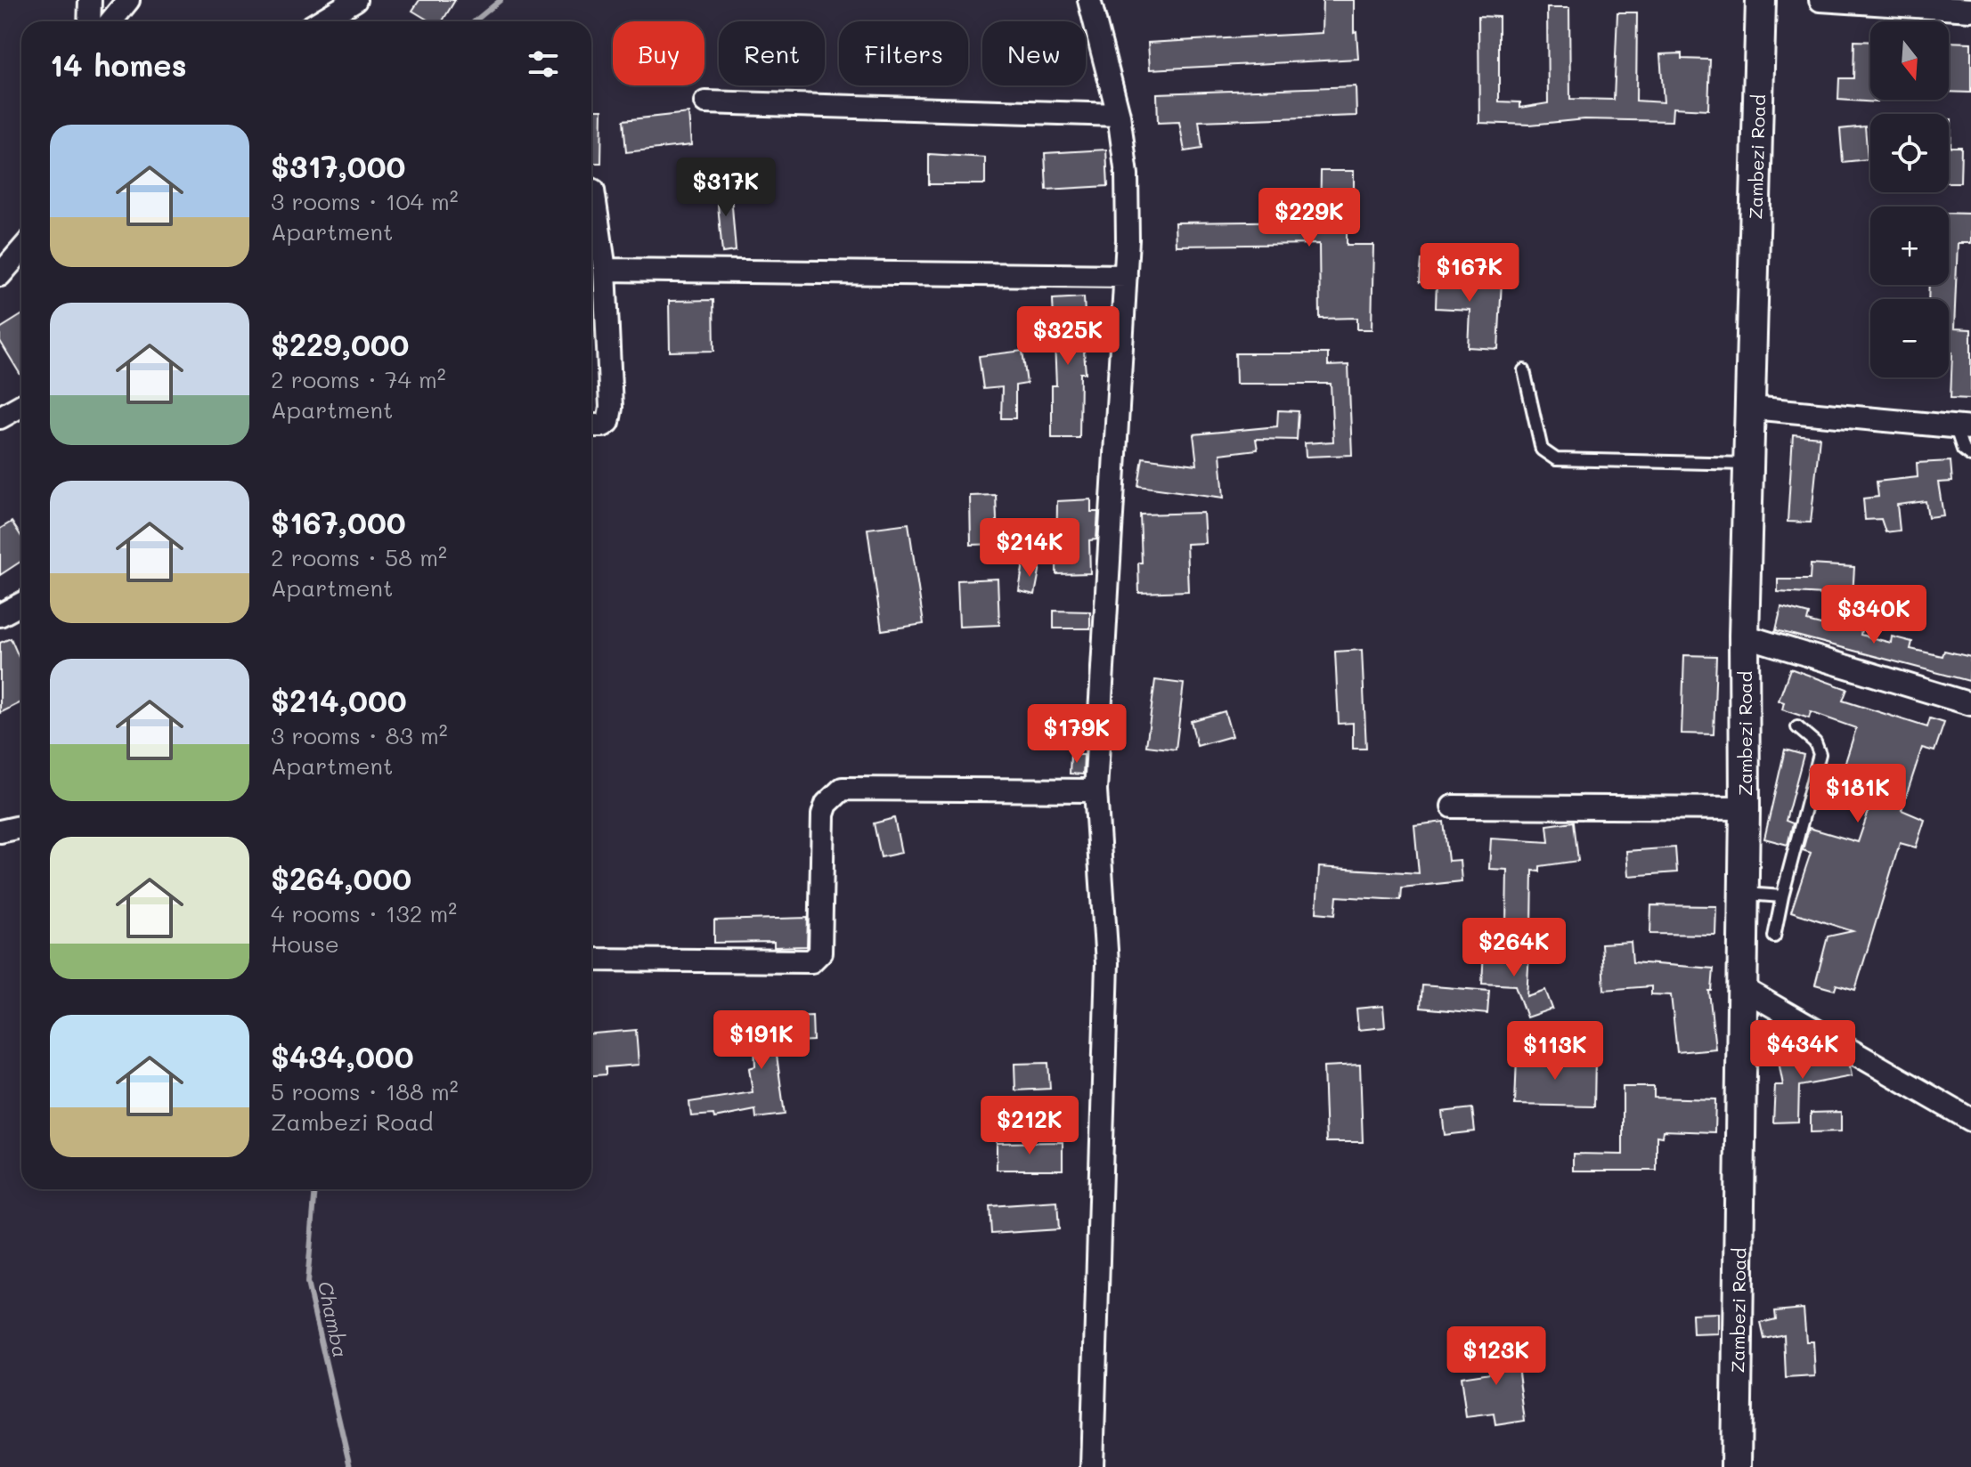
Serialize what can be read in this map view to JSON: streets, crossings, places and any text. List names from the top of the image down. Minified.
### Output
{"streets":{"main road":["Zambezi Road"]},"water":["Chamba"],"north":"bottom","page":{"map_buttons":["+","−"],"chip":["Buy","Rent","Filters","New"],"heading":"14 homes","list":[{"name":"$317,000","note":"3 rooms · 104 m² · Apartment"},{"name":"$229,000","note":"2 rooms · 74 m² · Apartment"},{"name":"$167,000","note":"2 rooms · 58 m² · Apartment"},{"name":"$214,000","note":"3 rooms · 83 m² · Apartment"},{"name":"$264,000","note":"4 rooms · 132 m² · House"},{"name":"$434,000","note":"5 rooms · 188 m² · Zambezi Road"}],"price":["$317K","$229K","$167K","$325K","$214K","$340K","$179K","$181K","$264K","$191K","$434K","$113K","$212K","$123K"]}}
